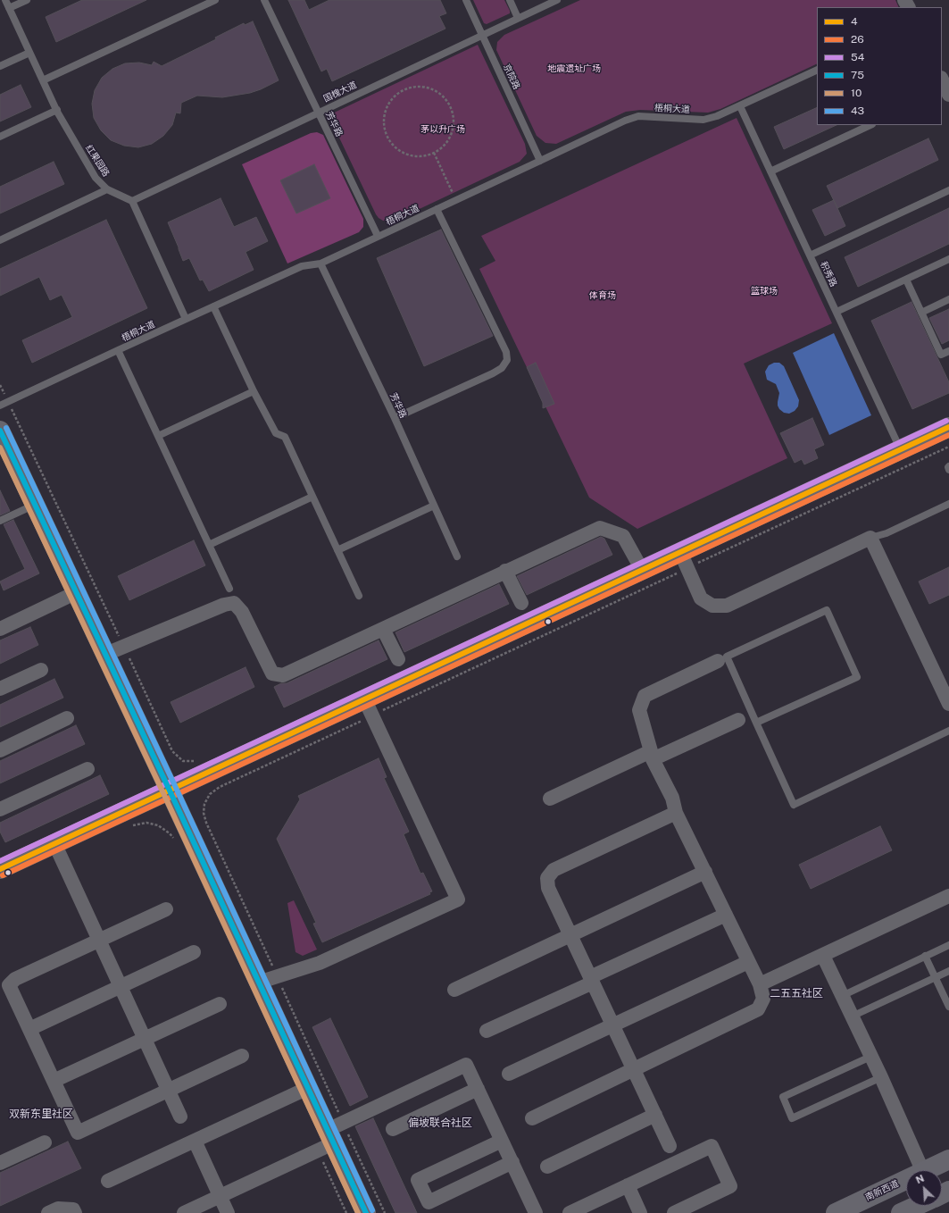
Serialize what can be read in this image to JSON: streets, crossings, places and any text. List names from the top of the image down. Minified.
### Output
{"streets":{"main road":["南新西道"],"lane":["京院路","国槐大道","梧桐大道","芳华路","红果园路","积秀路"]},"crossings":[["京院路","国槐大道"],["京院路","梧桐大道"],["国槐大道","芳华路"],["国槐大道","红果园路"],["梧桐大道","芳华路"],["梧桐大道","积秀路"]],"districts":["二五五社区","双新东里社区","偏坡联合社区"],"parks":["地震遗址广场","茅以升广场","篮球场","体育场"],"lines":["transit line 54","transit line 4","transit line 43","transit line 75","transit line 26","transit line 10"],"legend":["4","26","54","75","10","43"],"north":"top left"}
